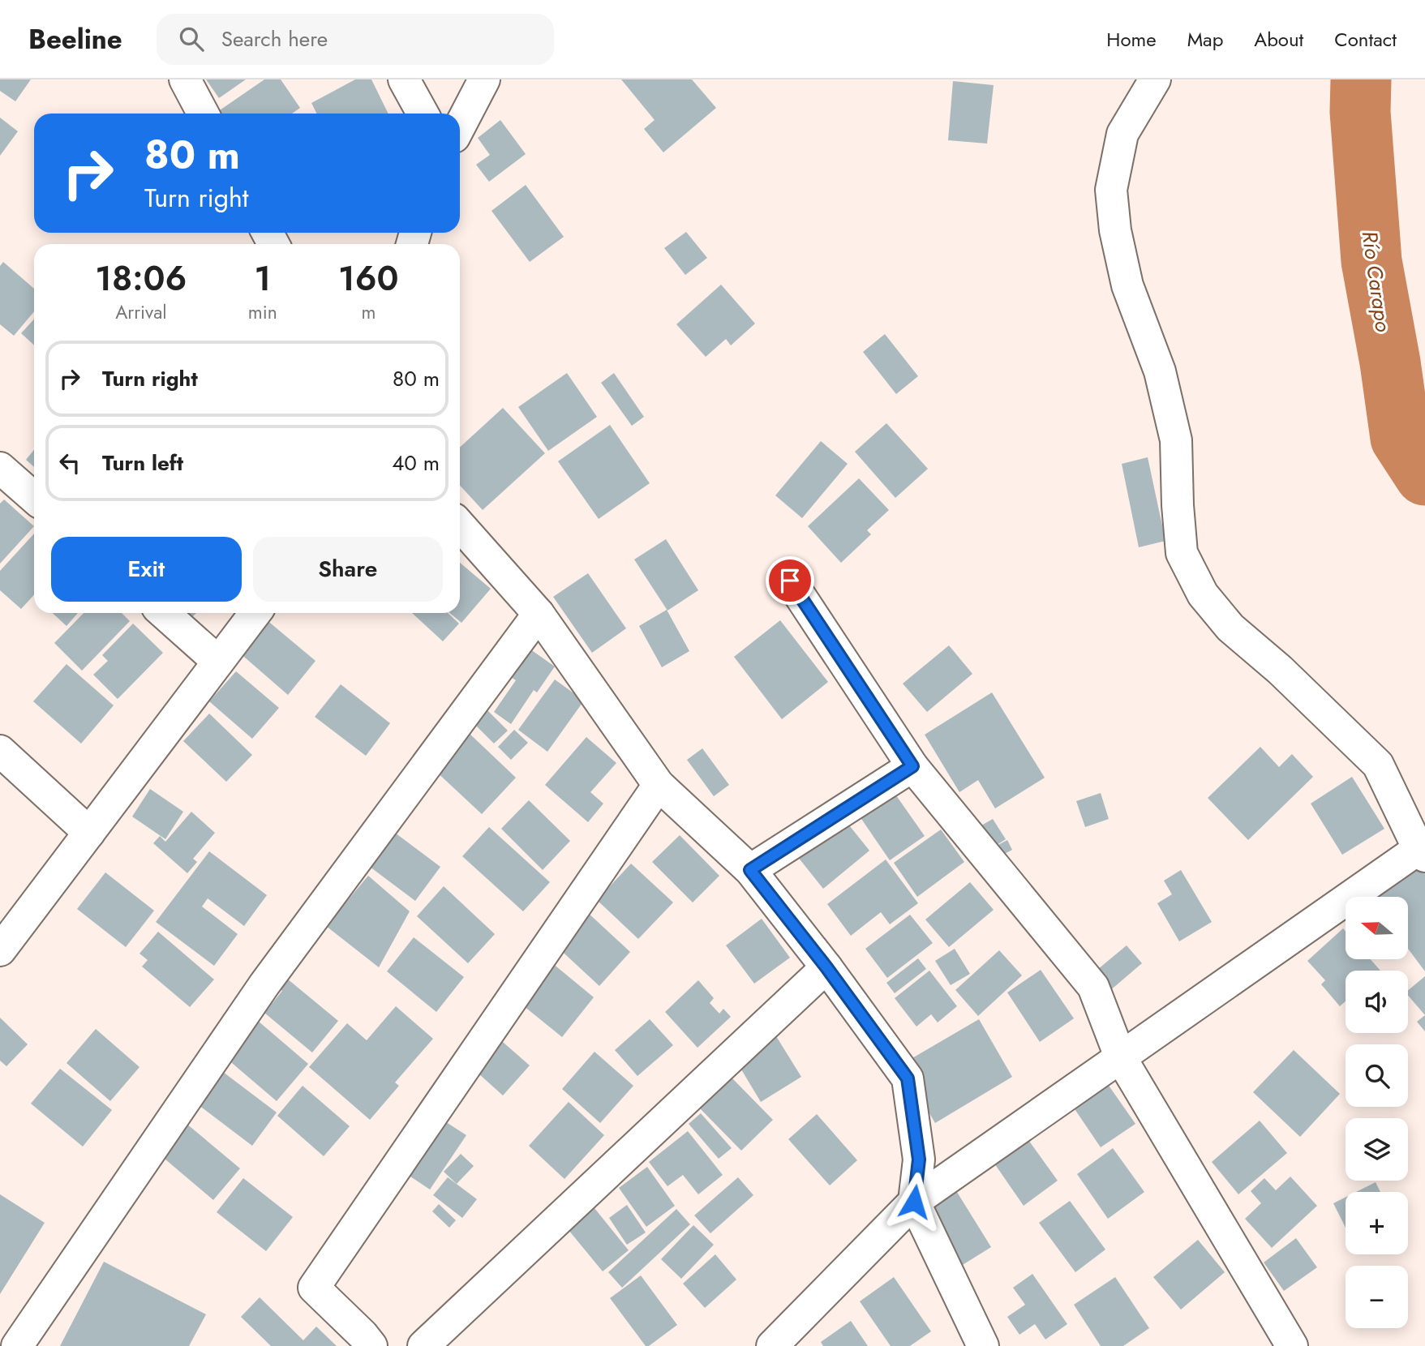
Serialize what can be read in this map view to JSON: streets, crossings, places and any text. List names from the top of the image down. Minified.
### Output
{"water":["Río Carapo"],"north":"left","page":{"header":"Beeline","search":"Search here","nav":["Home","Map","About","Contact"],"turn":["80 m","Turn right"],"eta":["18:06","Arrival","1","min","160","m"],"list":[{"name":"Turn right","value":"80 m"},{"name":"Turn left","value":"40 m"}],"buttons":["Exit","Share"],"map_buttons":["+","−"]}}
